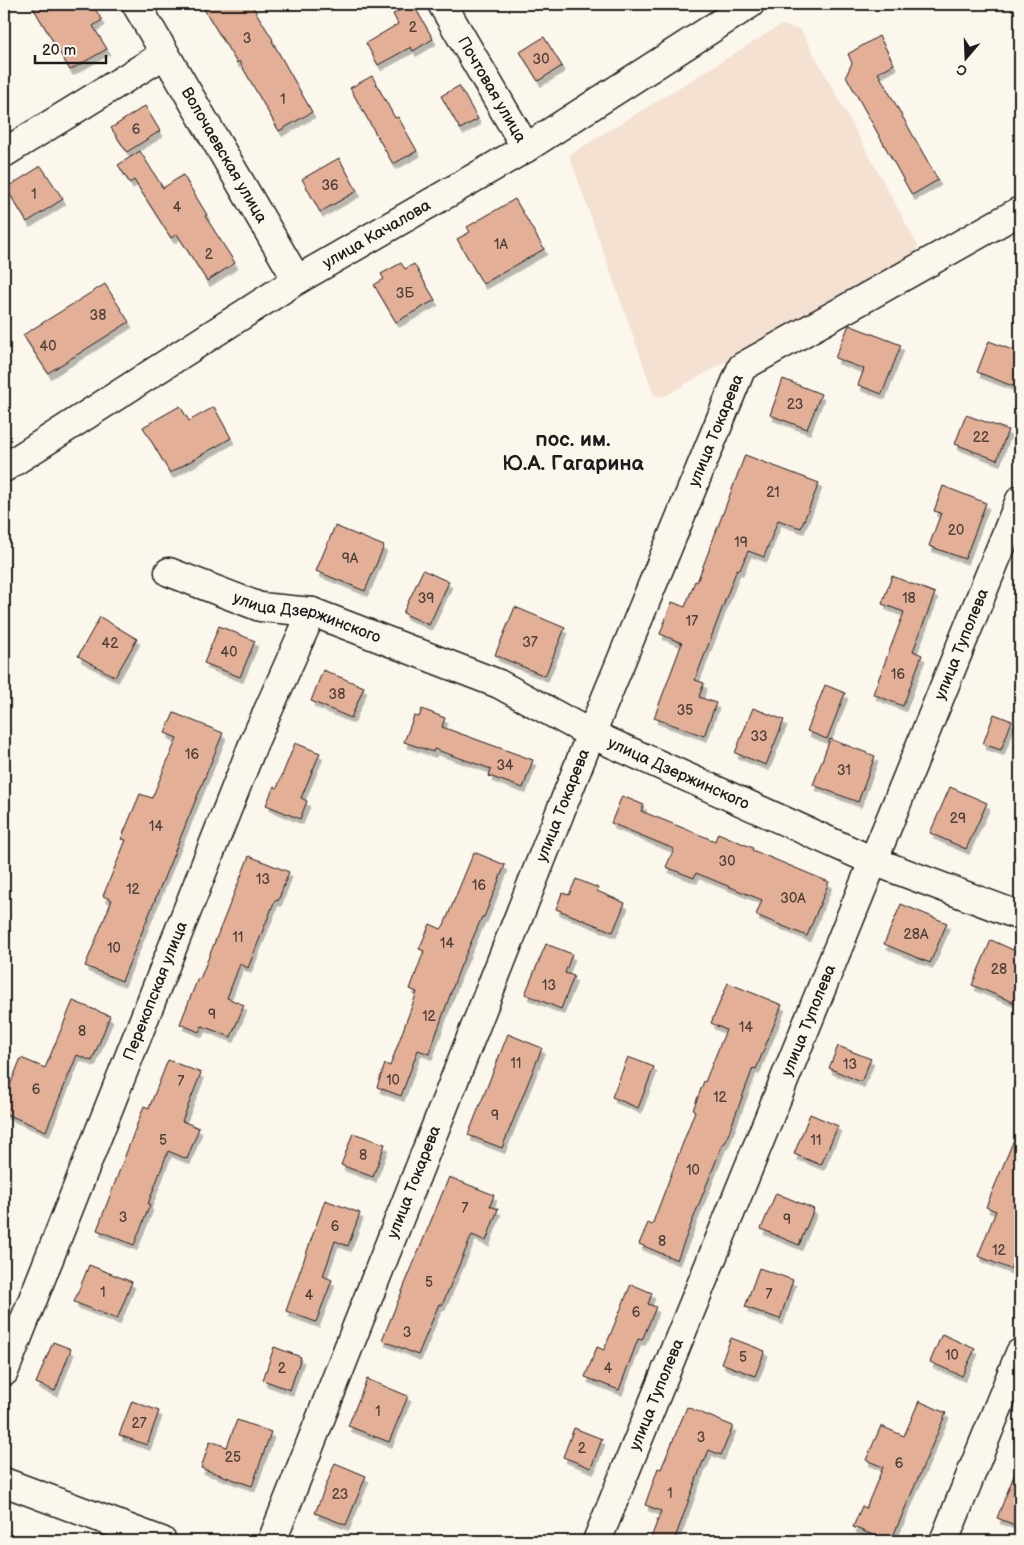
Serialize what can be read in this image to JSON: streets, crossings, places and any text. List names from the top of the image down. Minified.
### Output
{"streets":{"street":["Почтовая улица","Волочаевская улица","улица Качалова","улица Токарева","улица Дзержинского","улица Туполева","Перекопская улица"]},"crossings":[["Почтовая улица","улица Качалова"],["Волочаевская улица","улица Качалова"],["улица Токарева","улица Дзержинского"],["улица Дзержинского","улица Туполева"],["улица Дзержинского","Перекопская улица"]],"districts":["пос. им. Ю.А. Гагарина"],"house_numbers":["2","3","30","1","6","36","1","4","1А","2","3Б","38","40","23","22","21","20","19","9А","39","18","17","37","42","40","16","38","35","33","16","34","31","29","14","30","13","16","12","30А","28А","11","14","10","28","13","9","12","14","8","11","13","10","7","6","12","9","5","11","8","10","7","3","9","6","8","12","5","1","7","4","6","3","10","5","2","4","1","27","3","2","25","6","1","23"],"scale_bar":"20 m","north":"bottom"}
